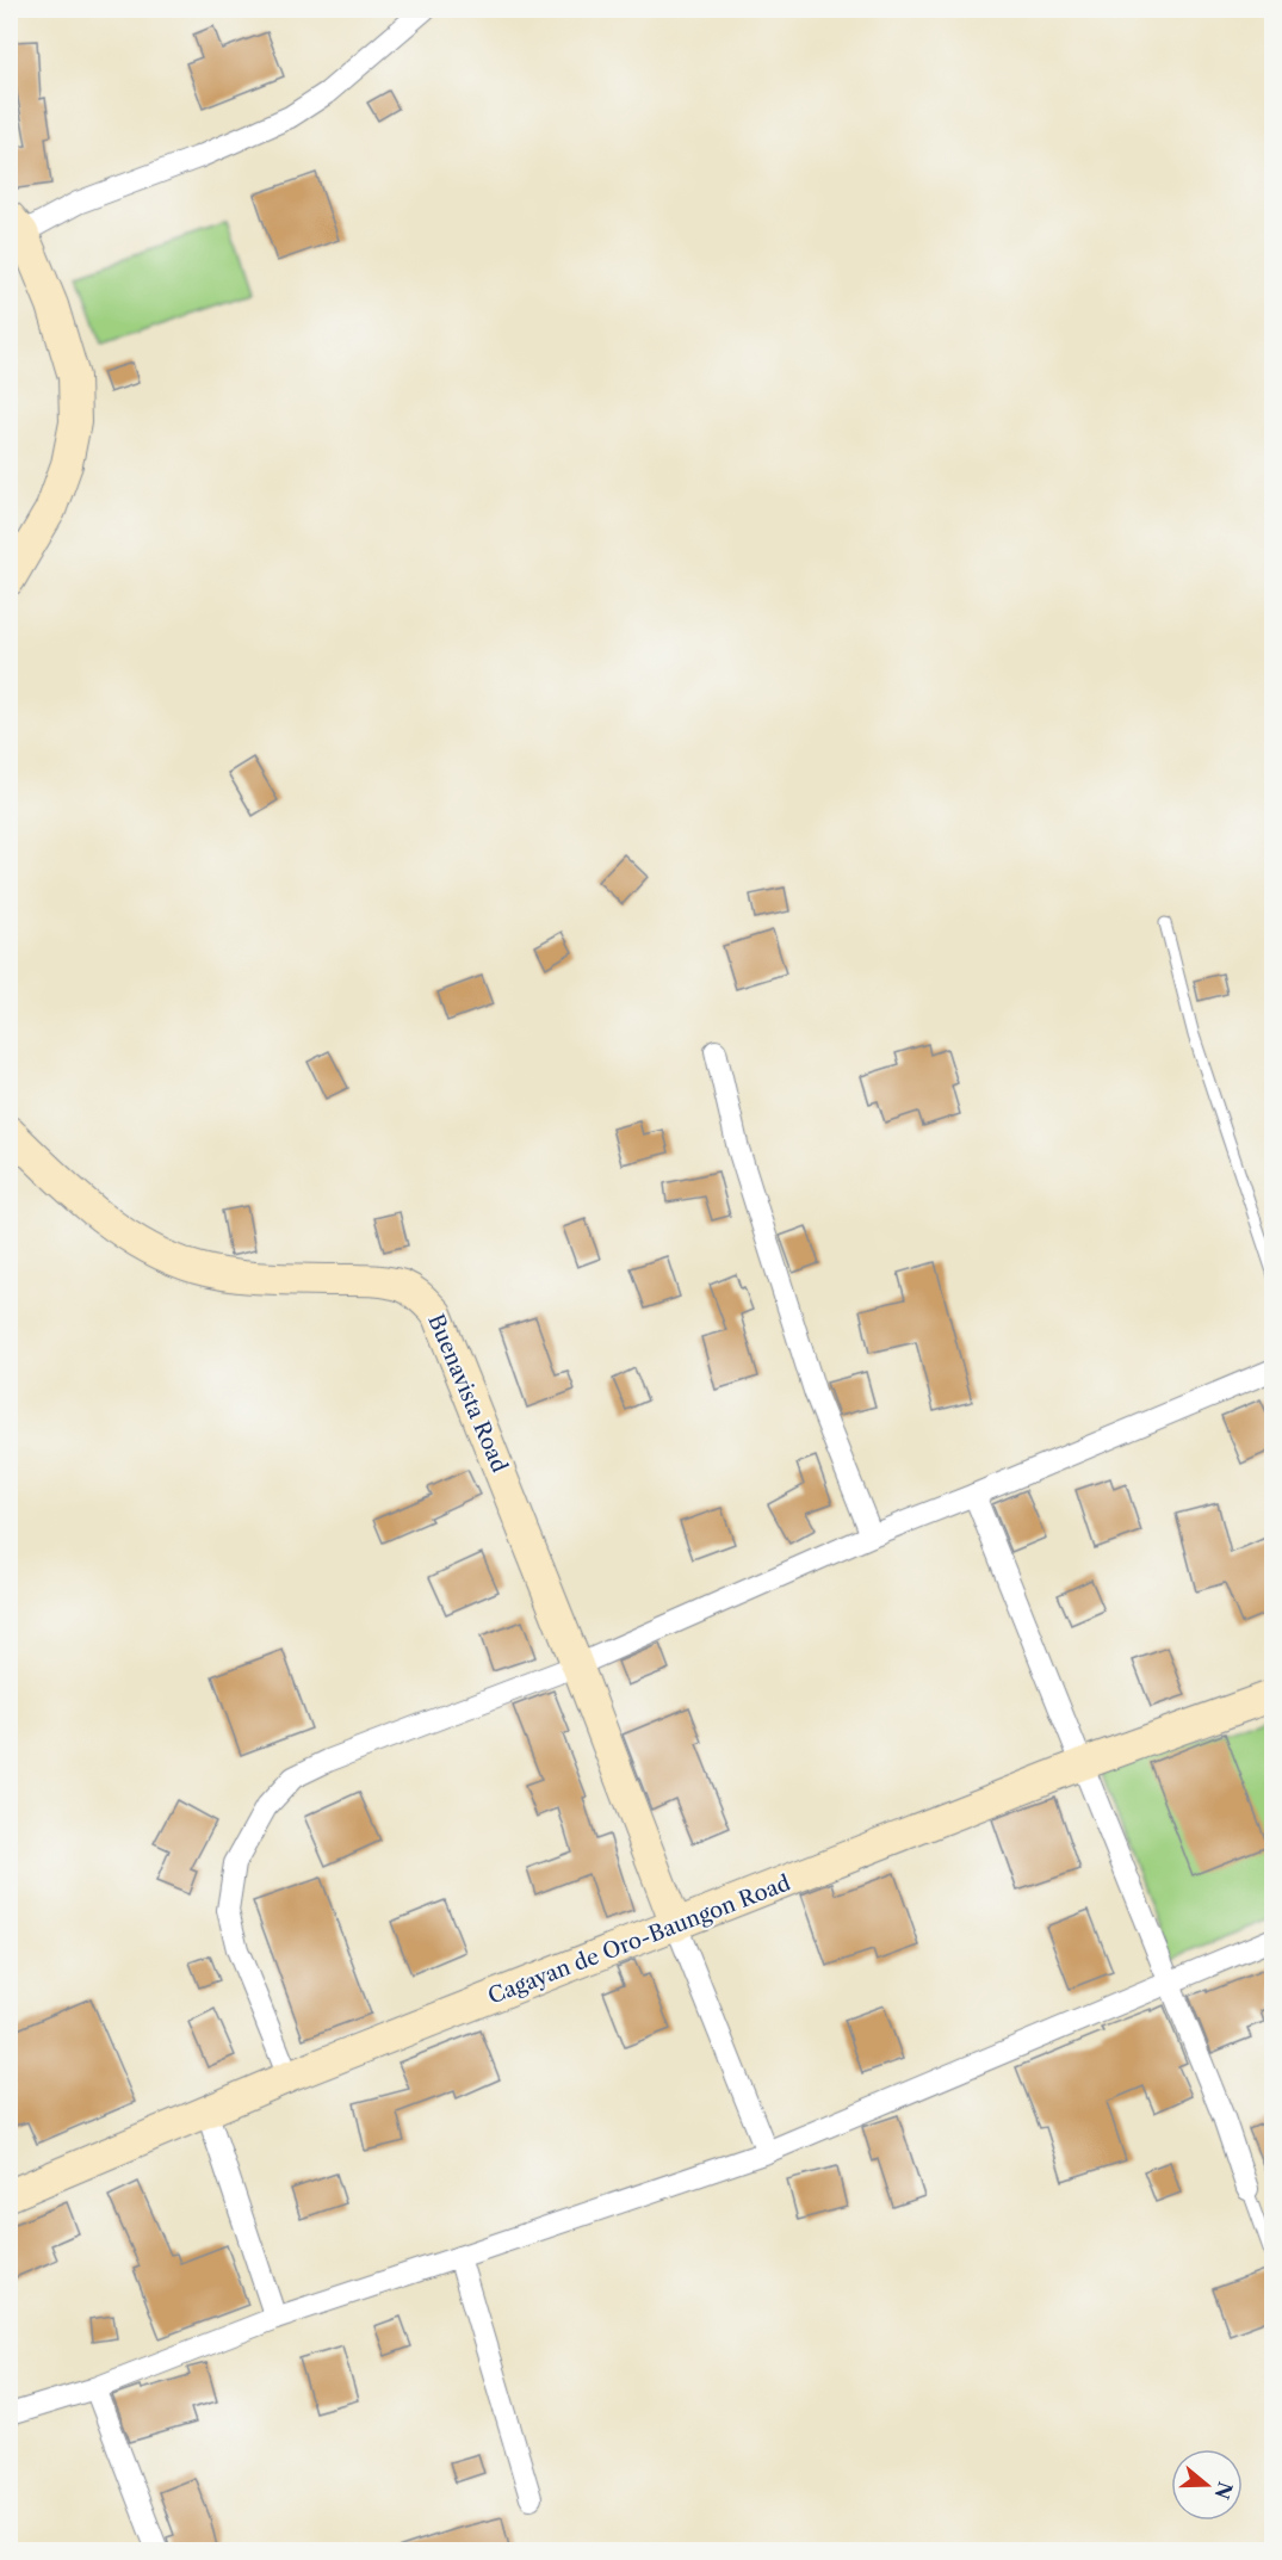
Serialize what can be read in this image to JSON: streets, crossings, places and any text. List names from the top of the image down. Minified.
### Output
{"streets":{"street":["Buenavista Road","Cagayan de Oro-Baungon Road"]},"crossings":[["Buenavista Road","Cagayan de Oro-Baungon Road"]],"north":"right"}
